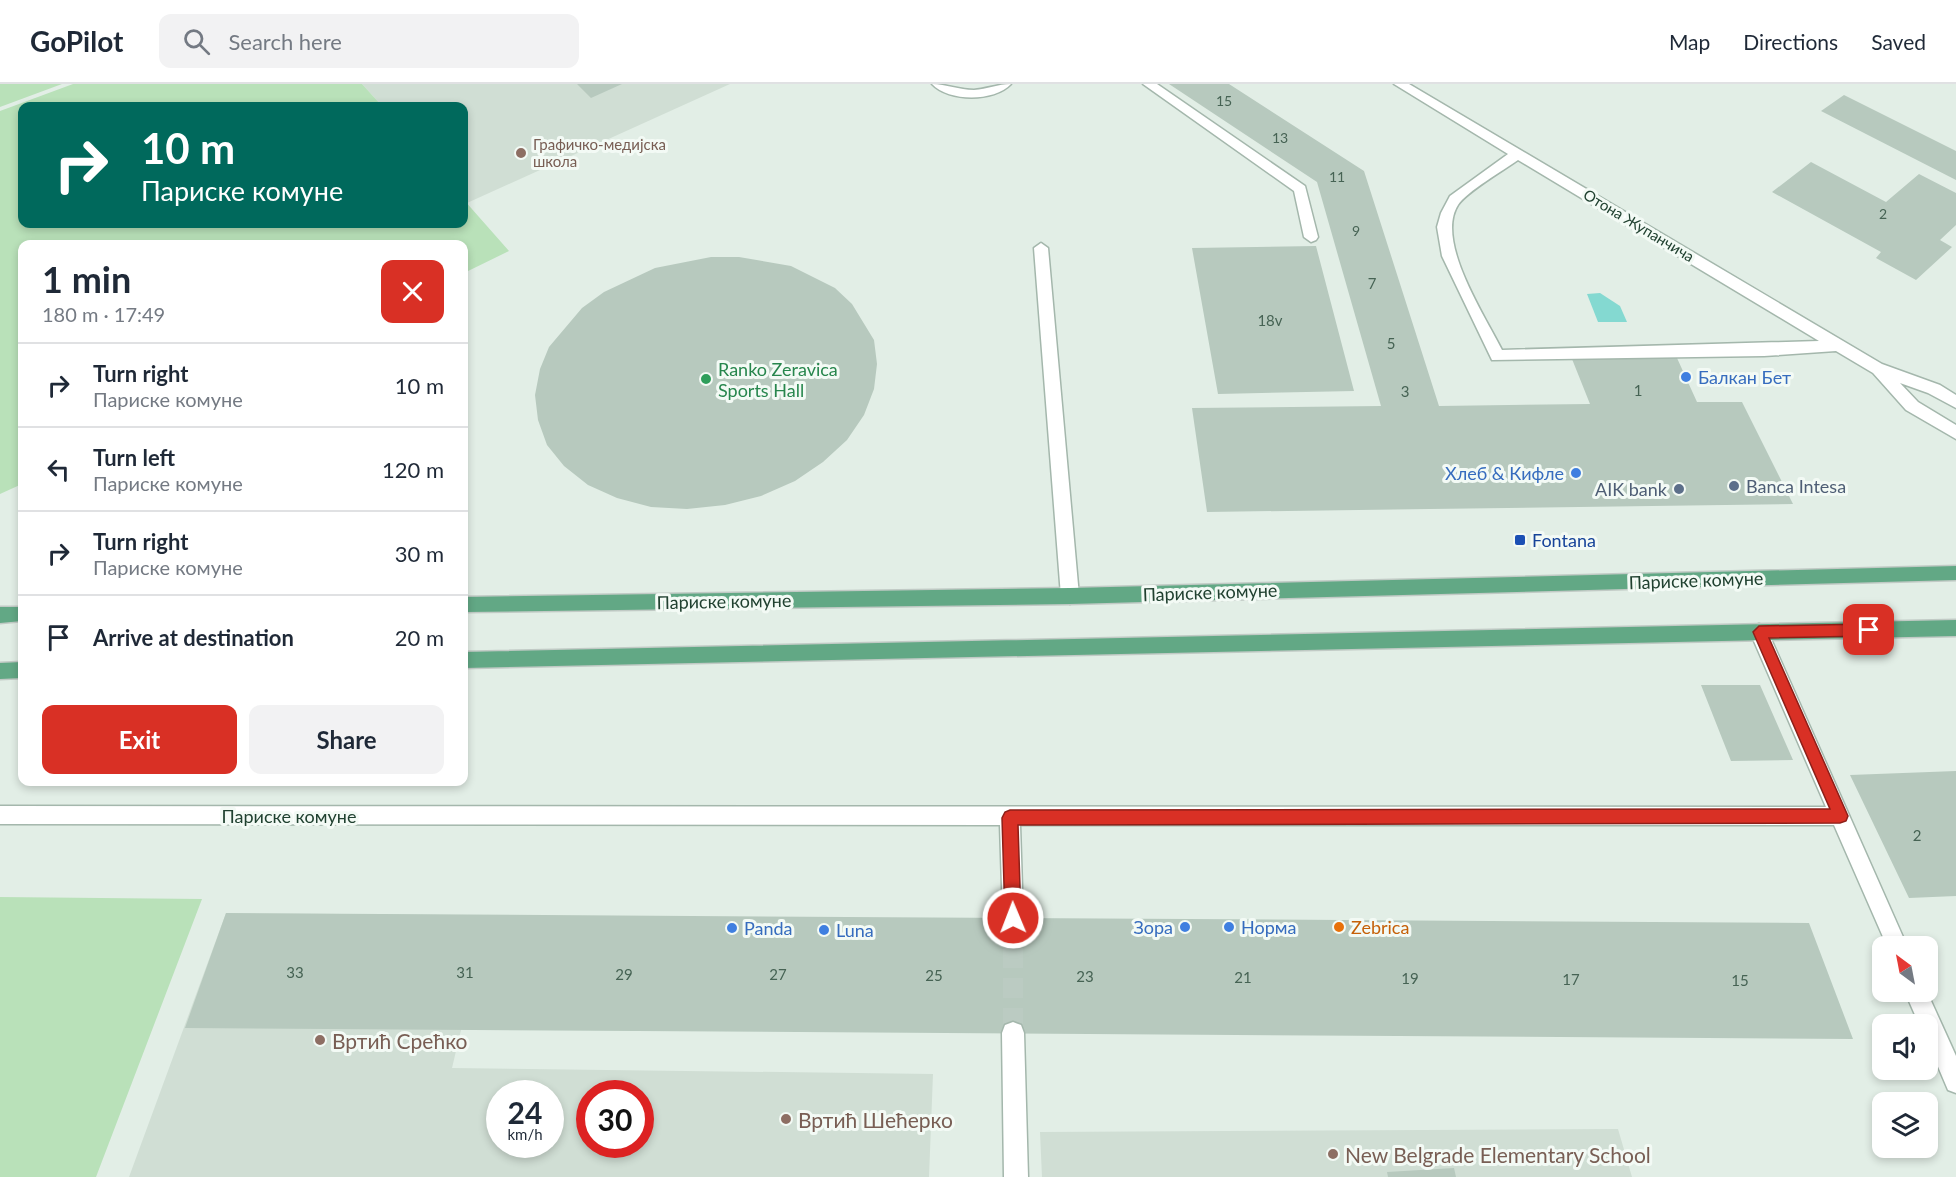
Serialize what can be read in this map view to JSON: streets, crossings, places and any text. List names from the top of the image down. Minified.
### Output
{"streets":{"main road":["Париске комуне"],"street":["Отона Жупанчича"]},"places":{"other":["Графичко-медијска школа","Балкан Бет","Ranko Zeravica Sports Hall","Хлеб & Кифле","Banca Intesa","AIK bank","Зора","Норма","Zebrica","Panda","Luna","Вртић Срећко","Вртић Шећерко","New Belgrade Elementary School"],"transit":["Fontana"]},"house_numbers":["15","13","11","2","9","7","18v","5","1","3","2","33","31","29","27","25","23","21","19","17","15"],"north":"top left","page":{"header":"GoPilot","search":"Search here","nav":["Map","Directions","Saved"],"turn":["10 m","Париске комуне"],"heading":["1 min","180 m · 17:49"],"list":[{"name":"Turn right","note":"Париске комуне","value":"10 m"},{"name":"Turn left","note":"Париске комуне","value":"120 m"},{"name":"Turn right","note":"Париске комуне","value":"30 m"},{"name":"Arrive at destination","value":"20 m"}],"buttons":["Exit","Share"],"speed":"24 km/h","limit":"30"}}
